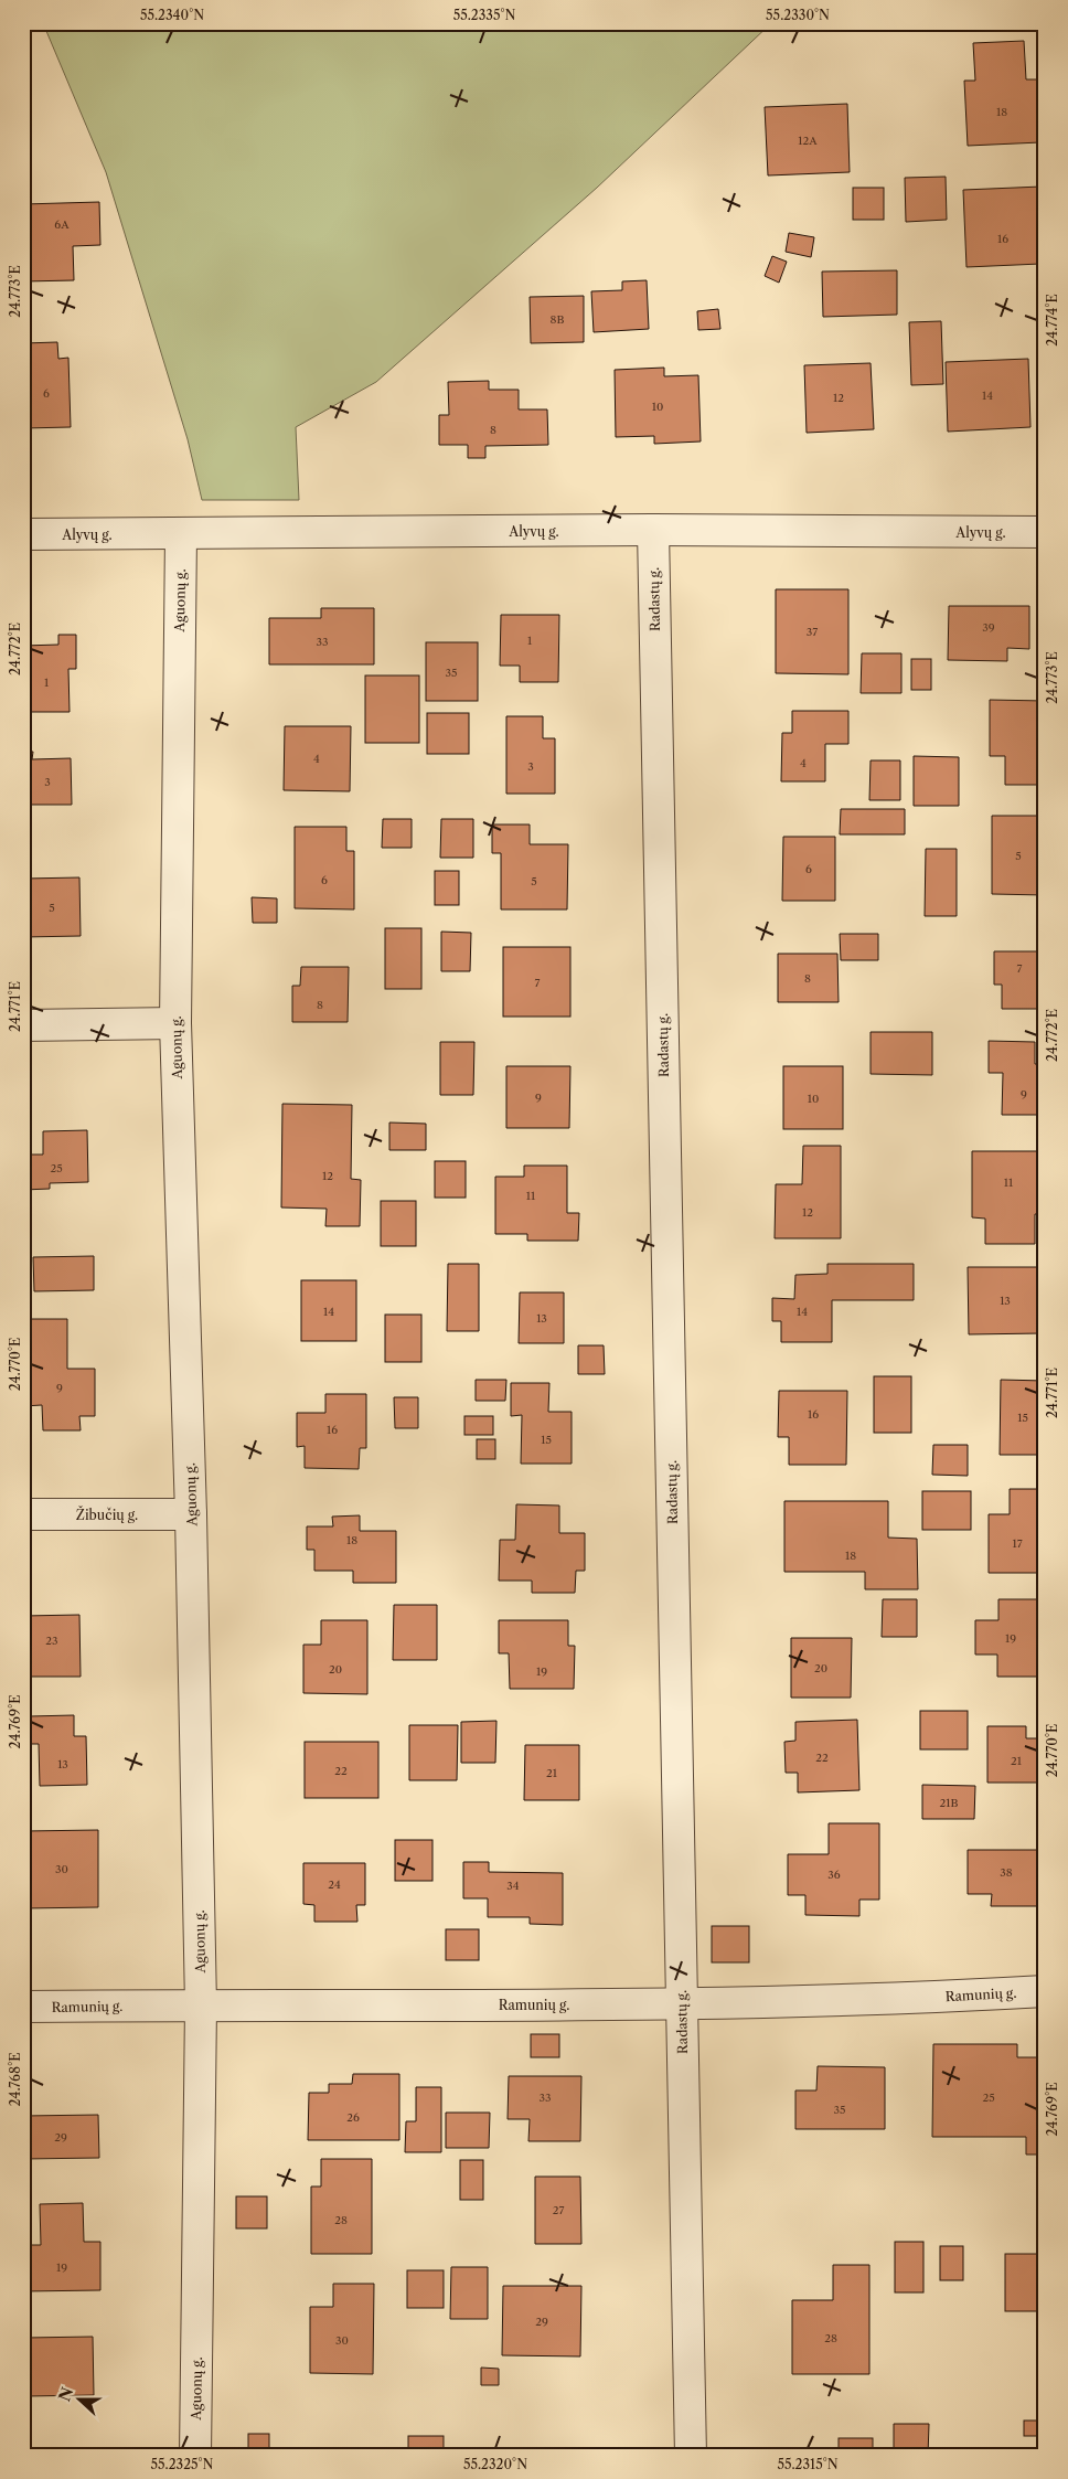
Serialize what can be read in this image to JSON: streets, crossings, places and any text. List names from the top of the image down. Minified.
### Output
{"streets":{"street":["Alyvų g.","Radastų g.","Aguonų g.","Žibučių g.","Ramunių g."]},"crossings":[["Alyvų g.","Radastų g."],["Alyvų g.","Aguonų g."],["Radastų g.","Ramunių g."],["Aguonų g.","Žibučių g."],["Aguonų g.","Ramunių g."]],"house_numbers":["18","12A","6A","16","8B","6","14","12","10","8","39","37","1","33","35","1","4","4","3","3","5","6","6","5","5","7","8","7","8","9","9","10","25","12","11","11","12","13","14","14","13","9","16","15","16","15","18","17","18","19","23","20","20","19","22","21","13","22","21","21B","30","38","36","24","34","33","25","35","26","29","27","28","19","29","28","30"],"north":"left","coordinates":["55.2340°N","55.2335°N","55.2330°N","24.773°E","24.774°E","24.772°E","24.771°E","24.770°E","24.769°E","24.768°E","55.2325°N","55.2320°N","55.2315°N"]}
